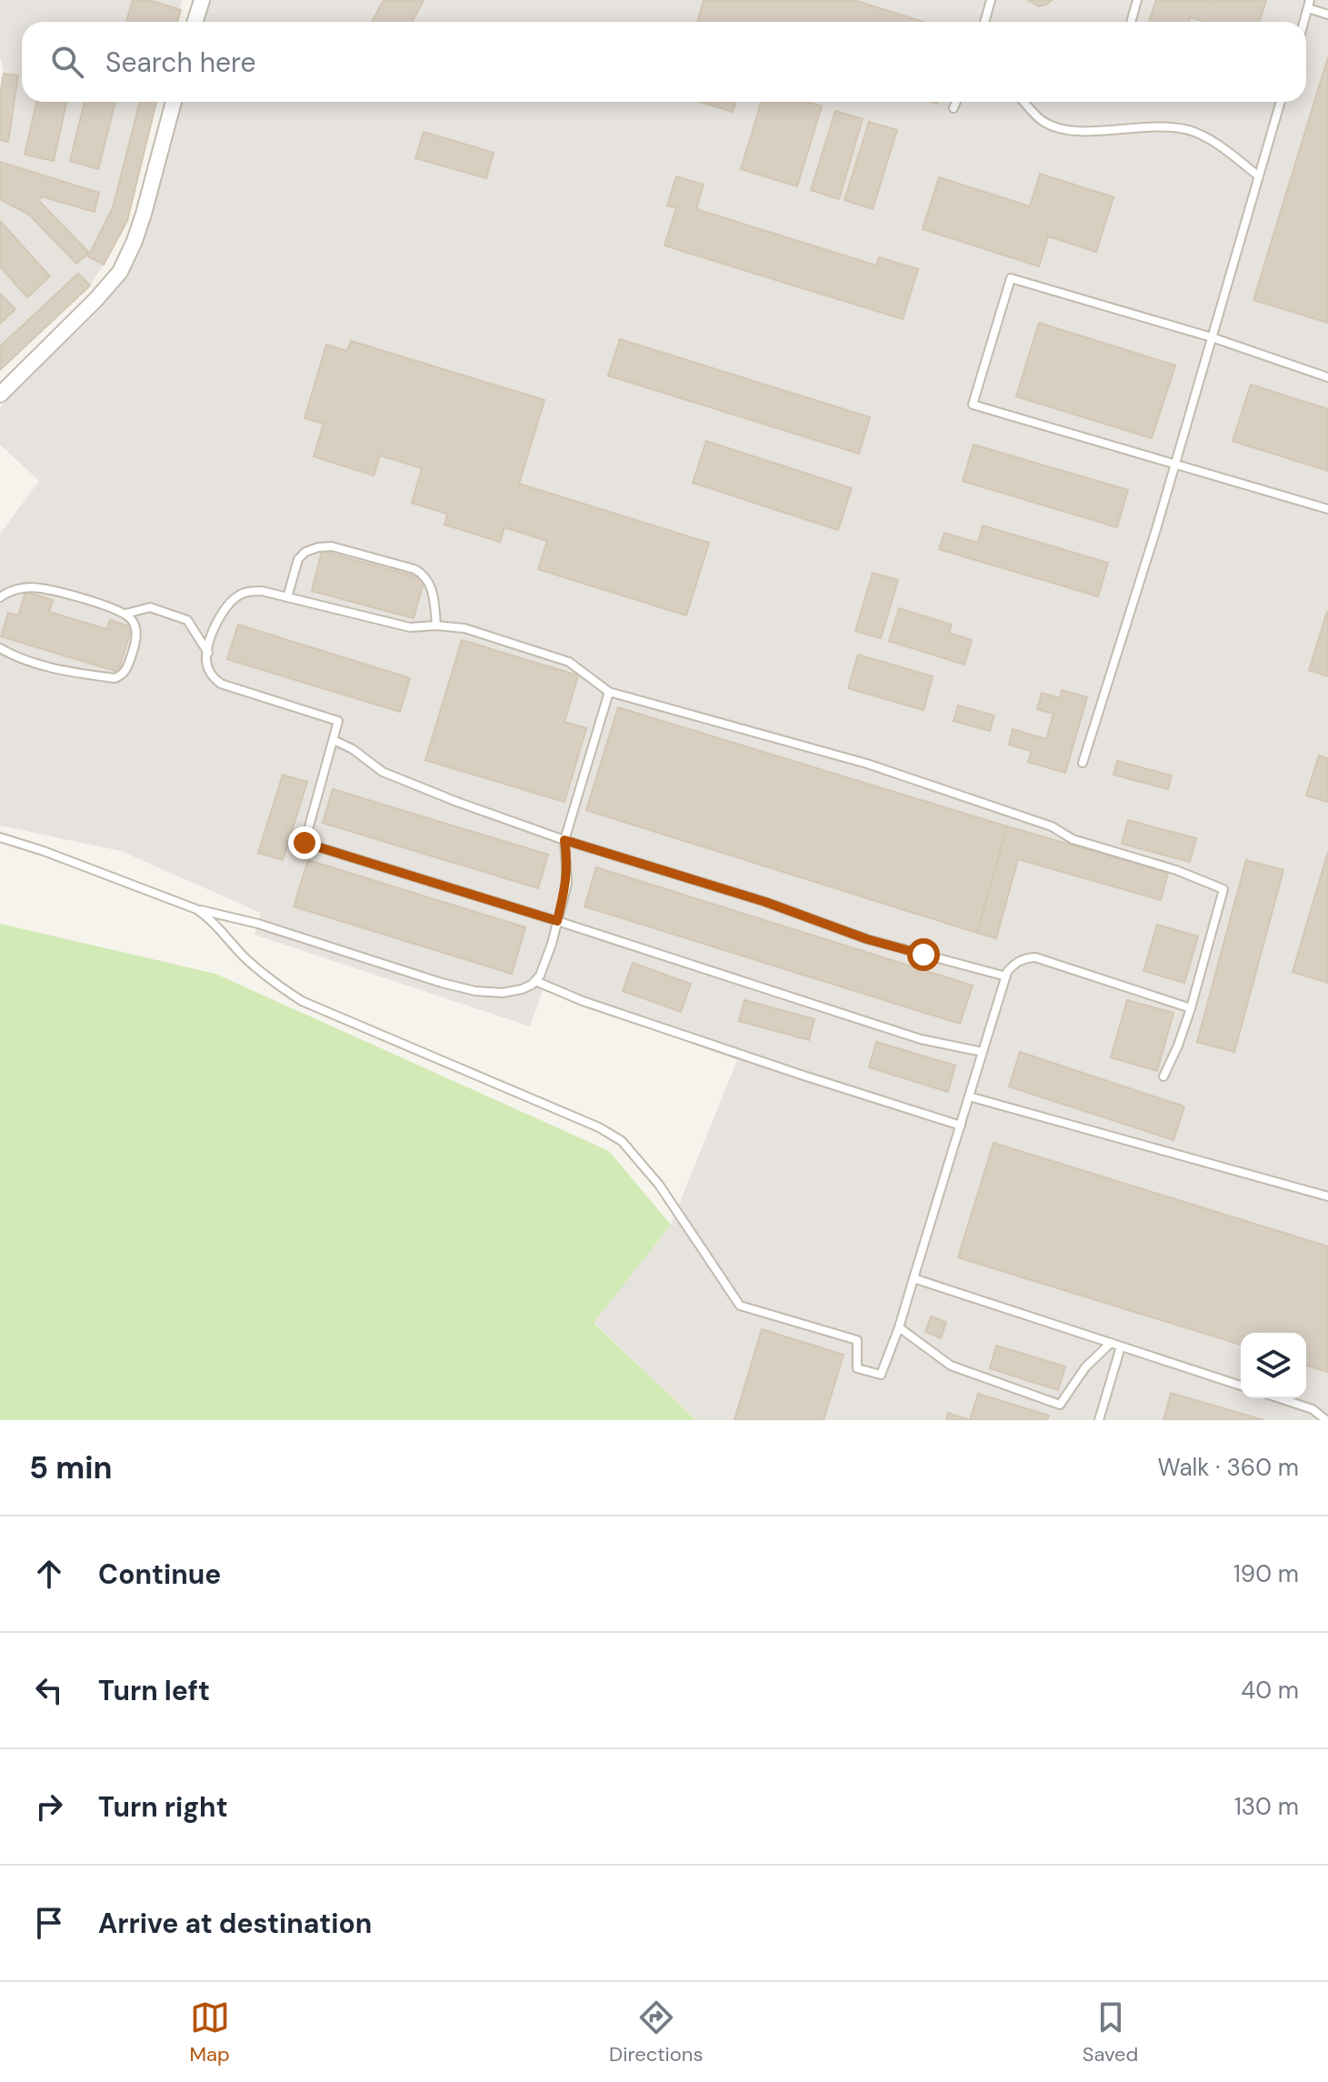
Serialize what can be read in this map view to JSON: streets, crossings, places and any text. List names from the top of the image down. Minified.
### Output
{"page":{"search":"Search here","heading":["5 min","Walk · 360 m"],"list":[["Continue","190 m"],["Turn left","40 m"],["Turn right","130 m"],"Arrive at destination"],"nav":["Map","Directions","Saved"]}}
